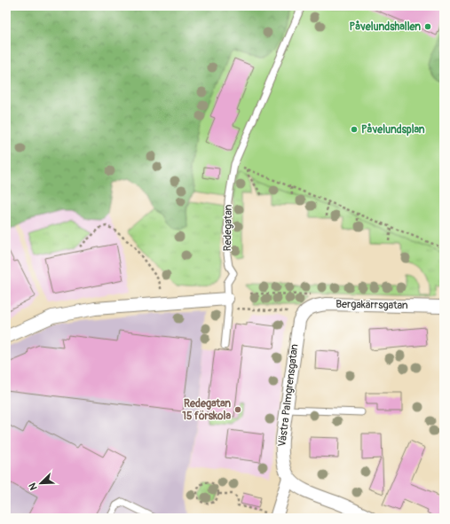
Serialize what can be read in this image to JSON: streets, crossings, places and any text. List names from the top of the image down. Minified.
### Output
{"streets":{"street":["Bergakärrsgatan","Västra Palmgrensgatan"],"lane":["Redegatan"]},"crossings":[["Bergakärrsgatan","Västra Palmgrensgatan"]],"places":["Påvelundshallen","Påvelundsplan","Redegatan 15 förskola"],"north":"bottom left"}
